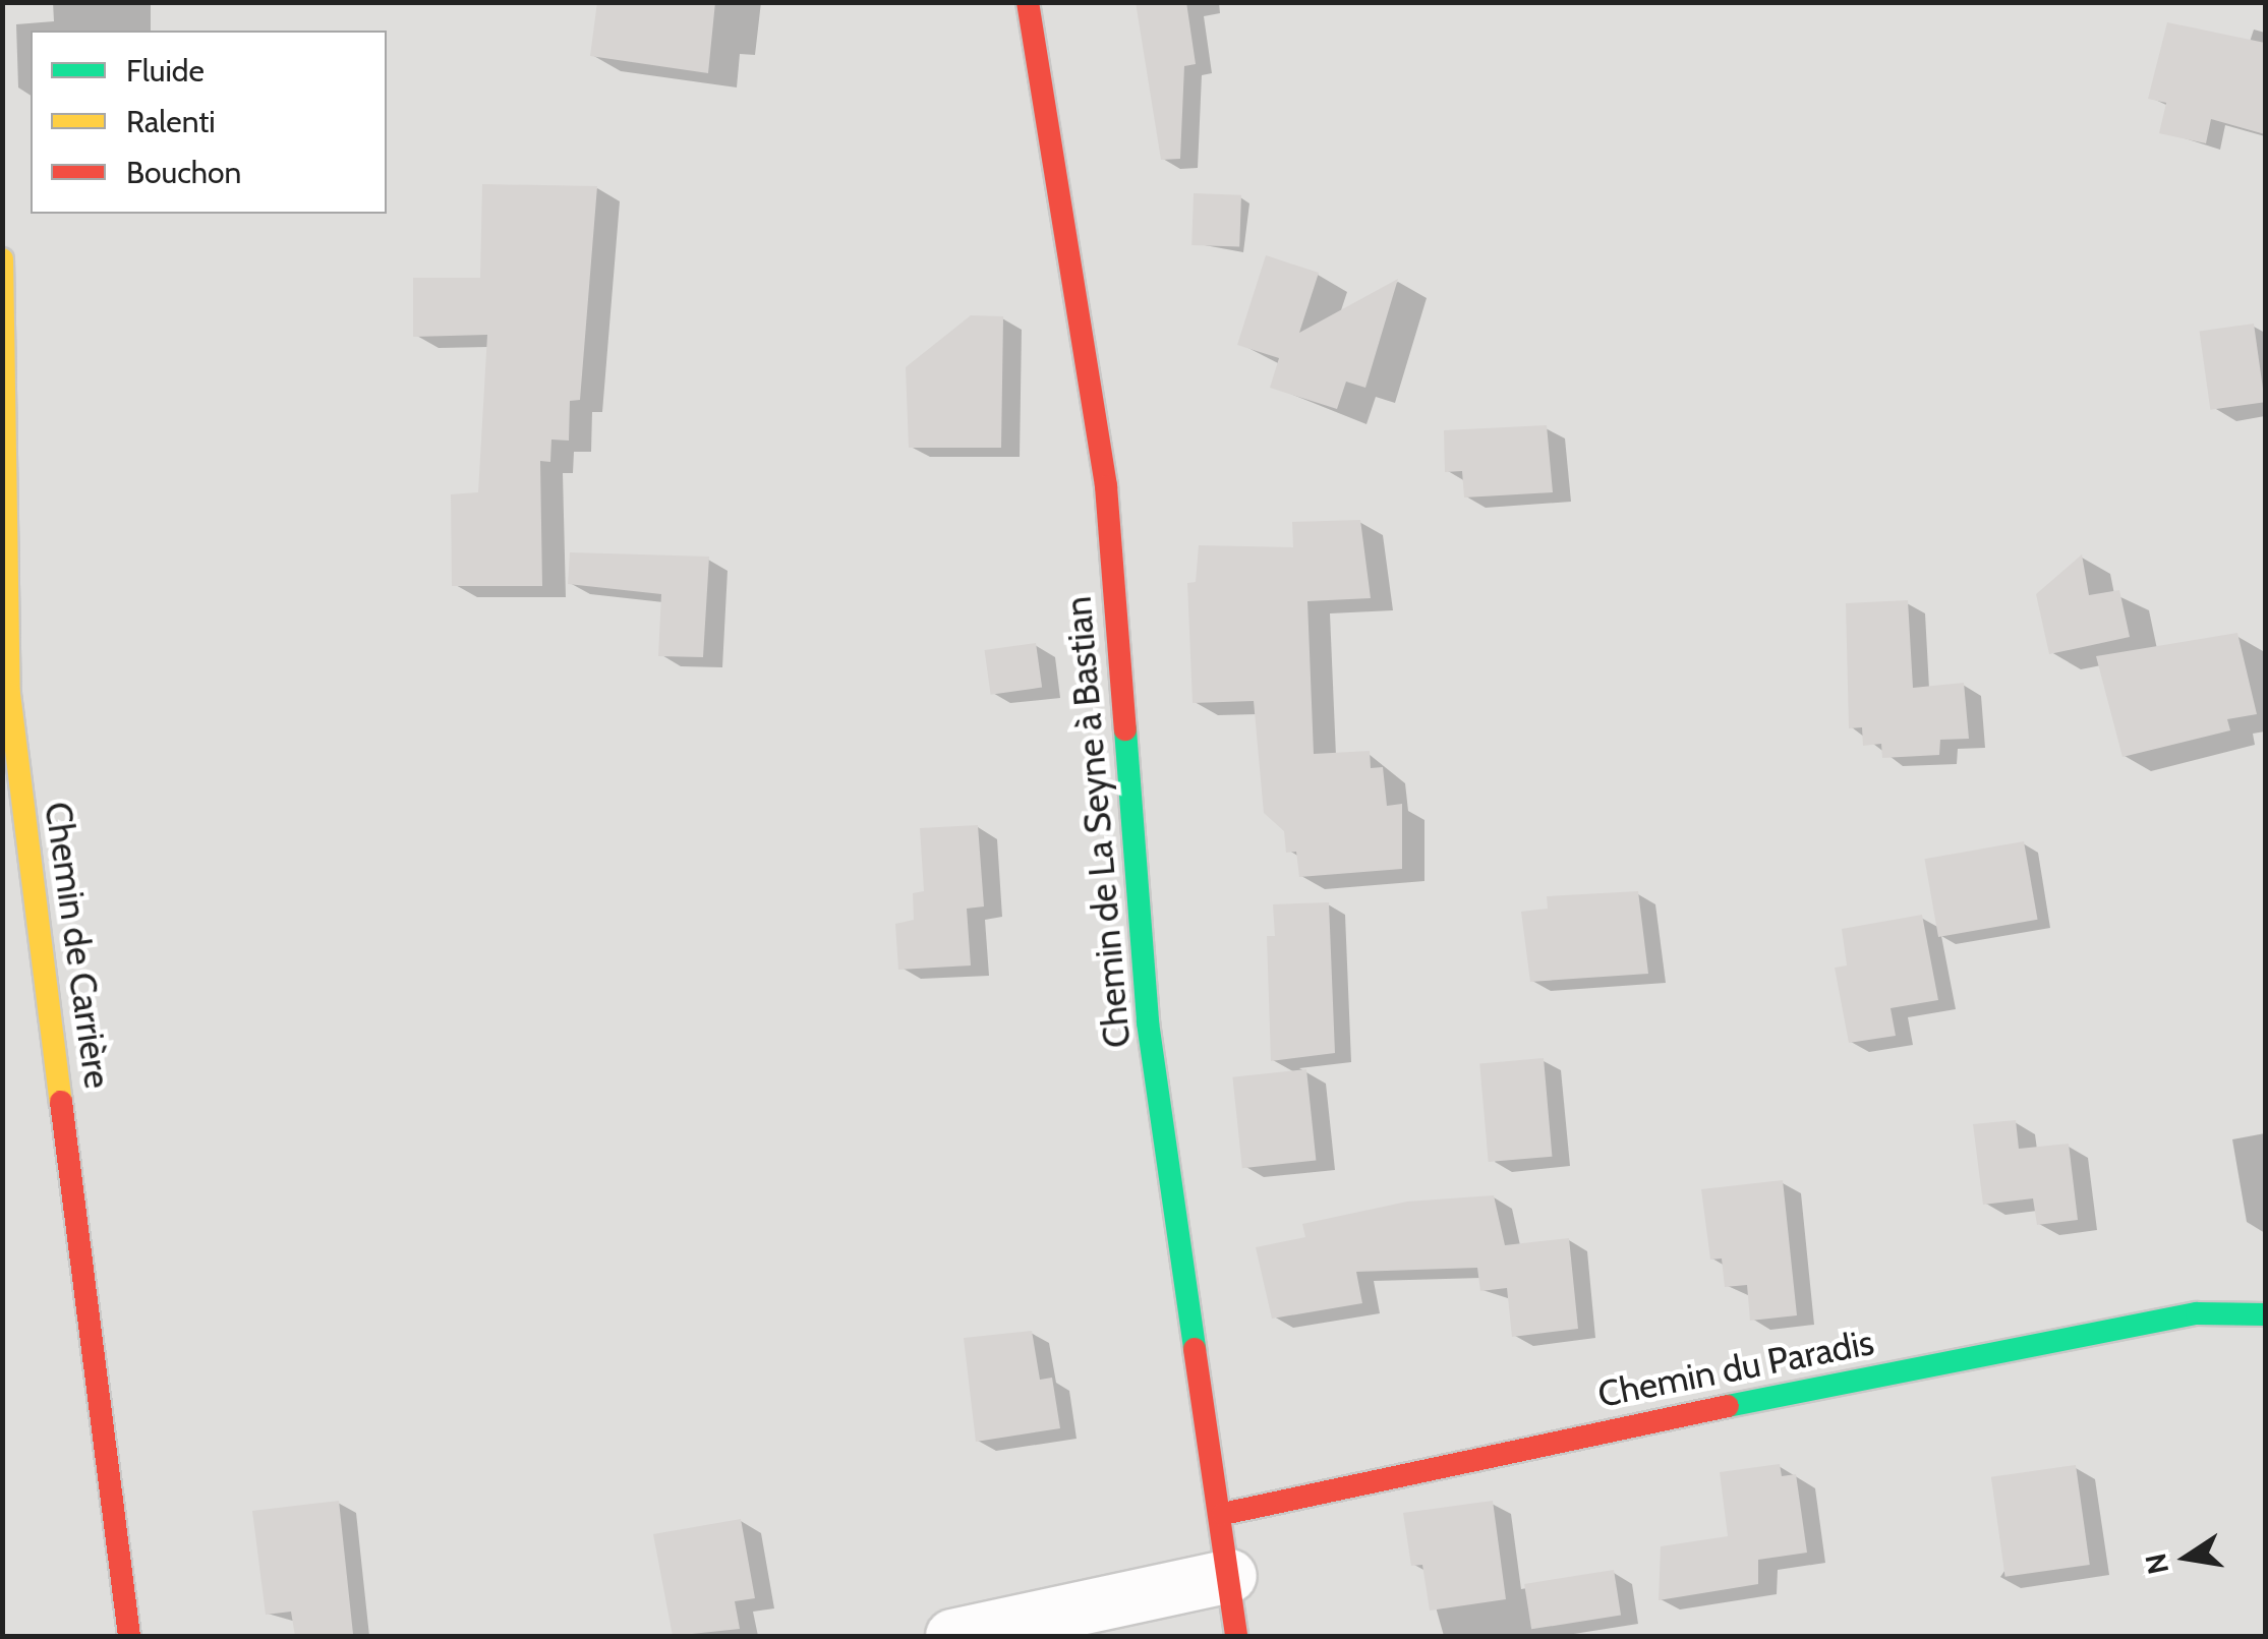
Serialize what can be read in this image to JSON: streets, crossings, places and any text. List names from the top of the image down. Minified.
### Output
{"streets":{"street":["Chemin de La Seyne à Bastian","Chemin de Carrière","Chemin du Paradis"]},"crossings":[["Chemin de La Seyne à Bastian","Chemin du Paradis"]],"legend":["Fluide","Ralenti","Bouchon"],"north":"left"}
